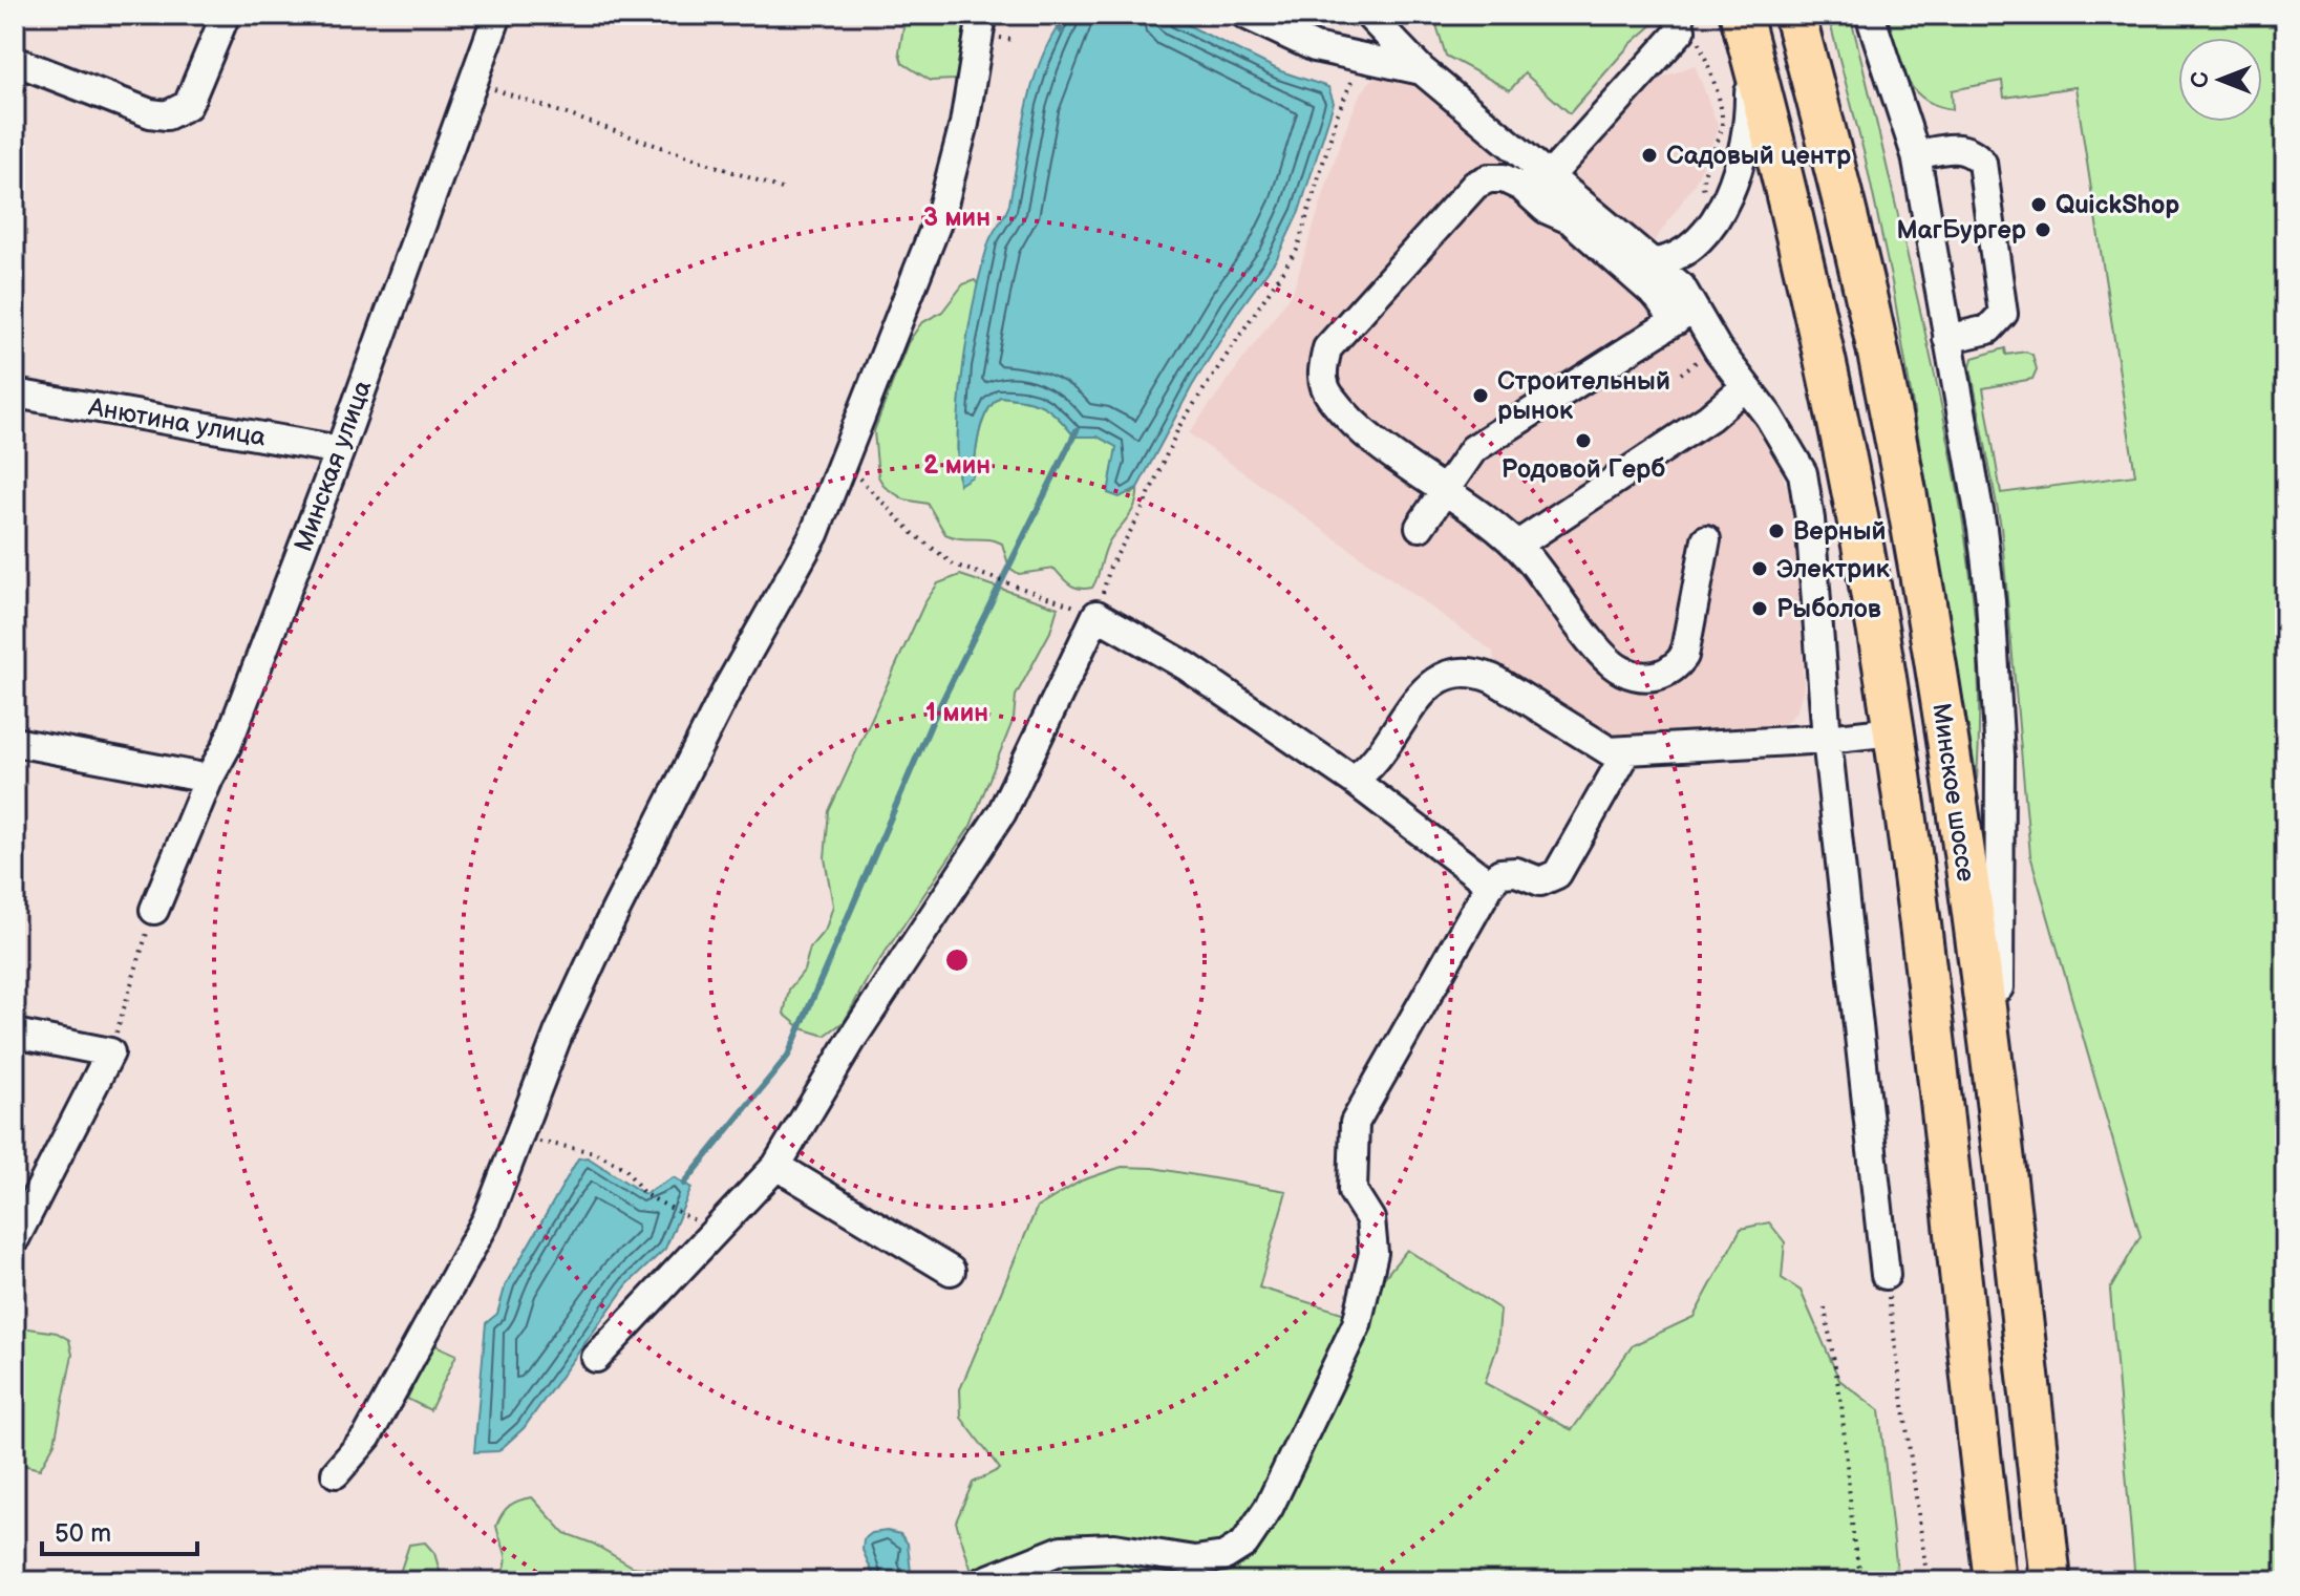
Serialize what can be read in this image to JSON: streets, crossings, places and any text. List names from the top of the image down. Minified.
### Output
{"streets":{"highway":["Минское шоссе"],"street":["Анютина улица","Минская улица"]},"crossings":[["Анютина улица","Минская улица"]],"places":["Садовый центр","QuickShop","МагБургер","Строительный рынок","Родовой Герб","Верный","Электрик","Рыболов"],"scale_bar":"50 m","north":"left","rings":["3 мин","2 мин","1 мин"]}
